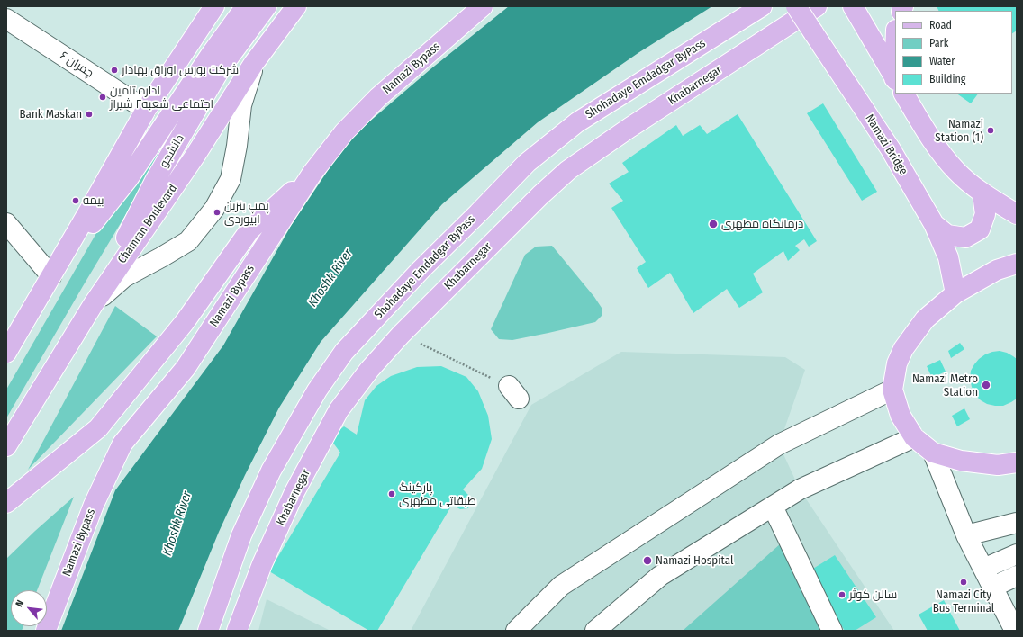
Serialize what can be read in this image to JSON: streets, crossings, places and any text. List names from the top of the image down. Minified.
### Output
{"streets":{"main road":["Namazi Bypass","Shohadaye Emdadgar ByPass","Khabarnegar","Namazi Bridge","دانشجو","Chamran Boulevard"],"street":["۶ چمران"]},"crossings":[["دانشجو","Chamran Boulevard"]],"water":["Khoshk River"],"places":["شرکت بورس اوراق بهادار","اداره تامین اجتماعی شعبه۲ شیراز","Bank Maskan","Namazi Station (1)","بیمه","پمپ بنزین ابیوردی","درمانگاه مطهری","Namazi Metro Station","پارکینگ طبقاتی مطهری","Namazi Hospital","Namazi City Bus Terminal","سالن کوثر"],"legend":["Road","Park","Water","Building"],"north":"top left"}
